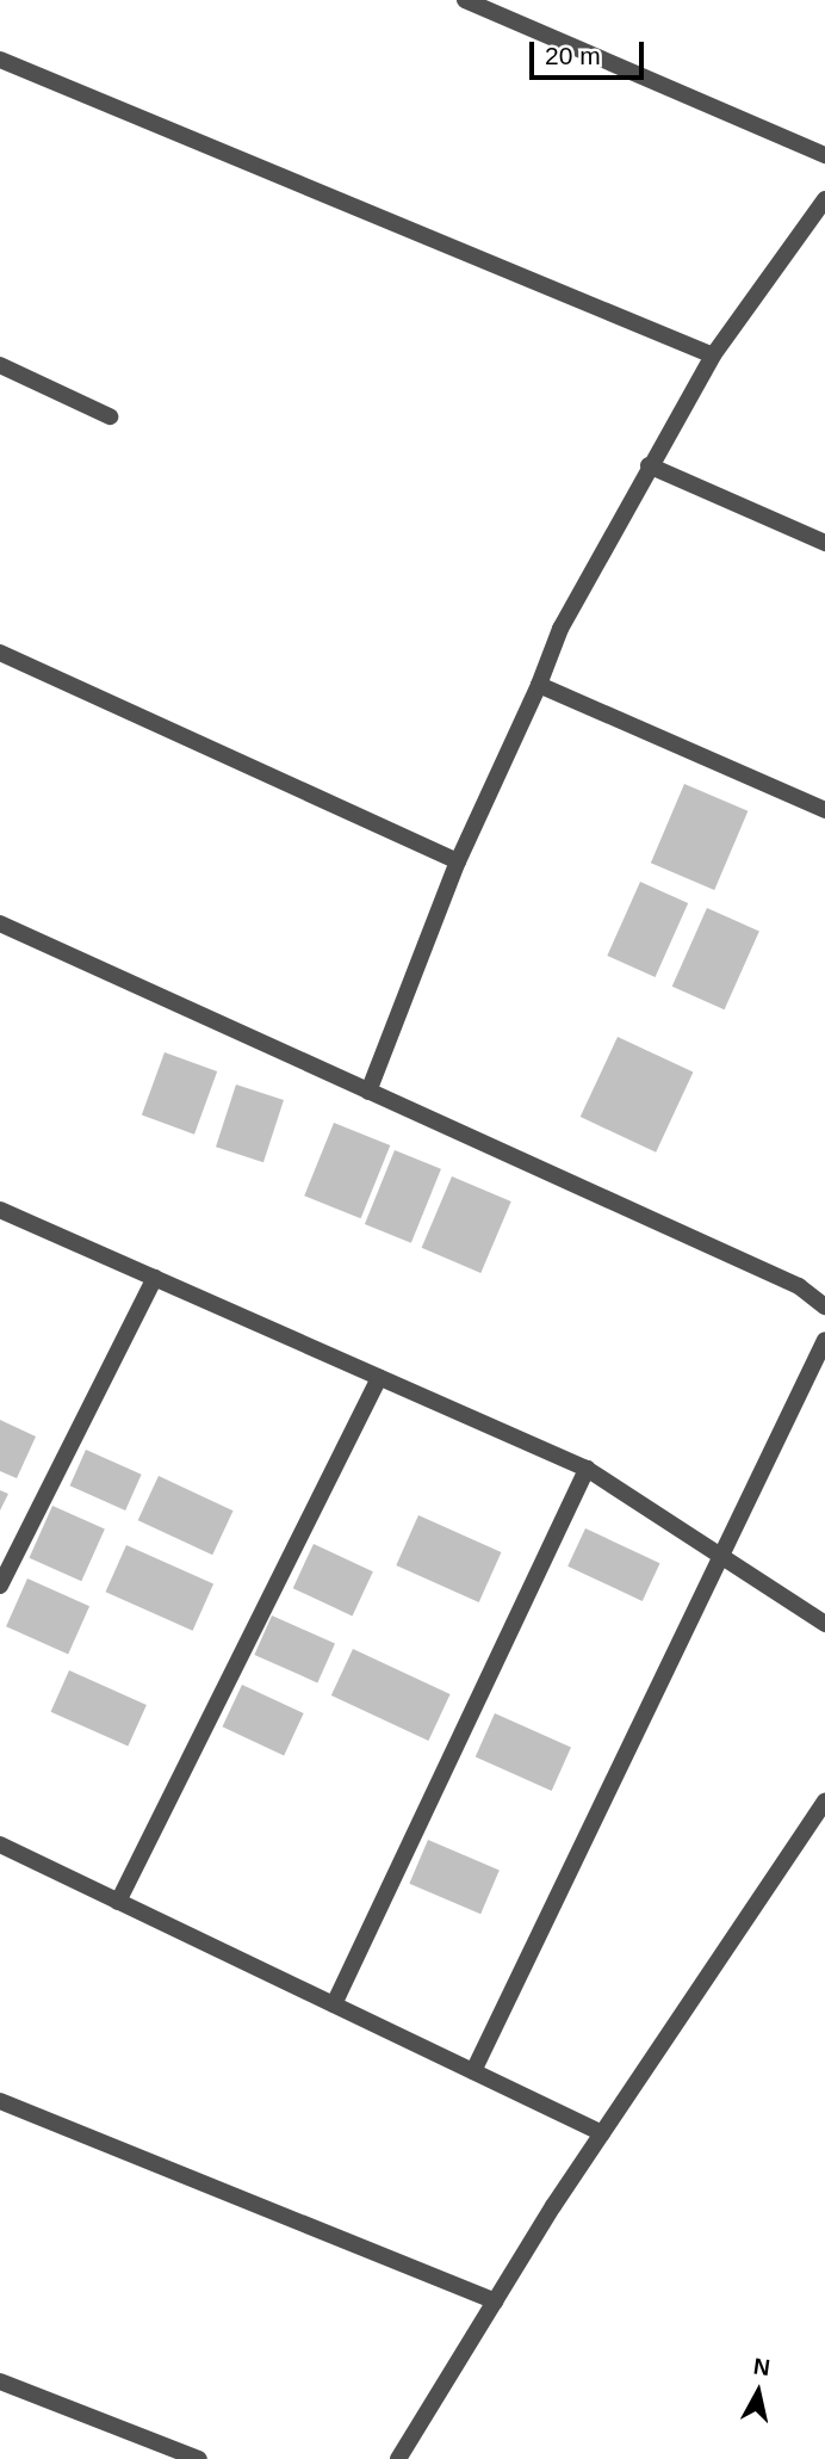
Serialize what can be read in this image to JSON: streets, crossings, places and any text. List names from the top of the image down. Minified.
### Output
{"scale_bar":"20 m","north":"top"}
